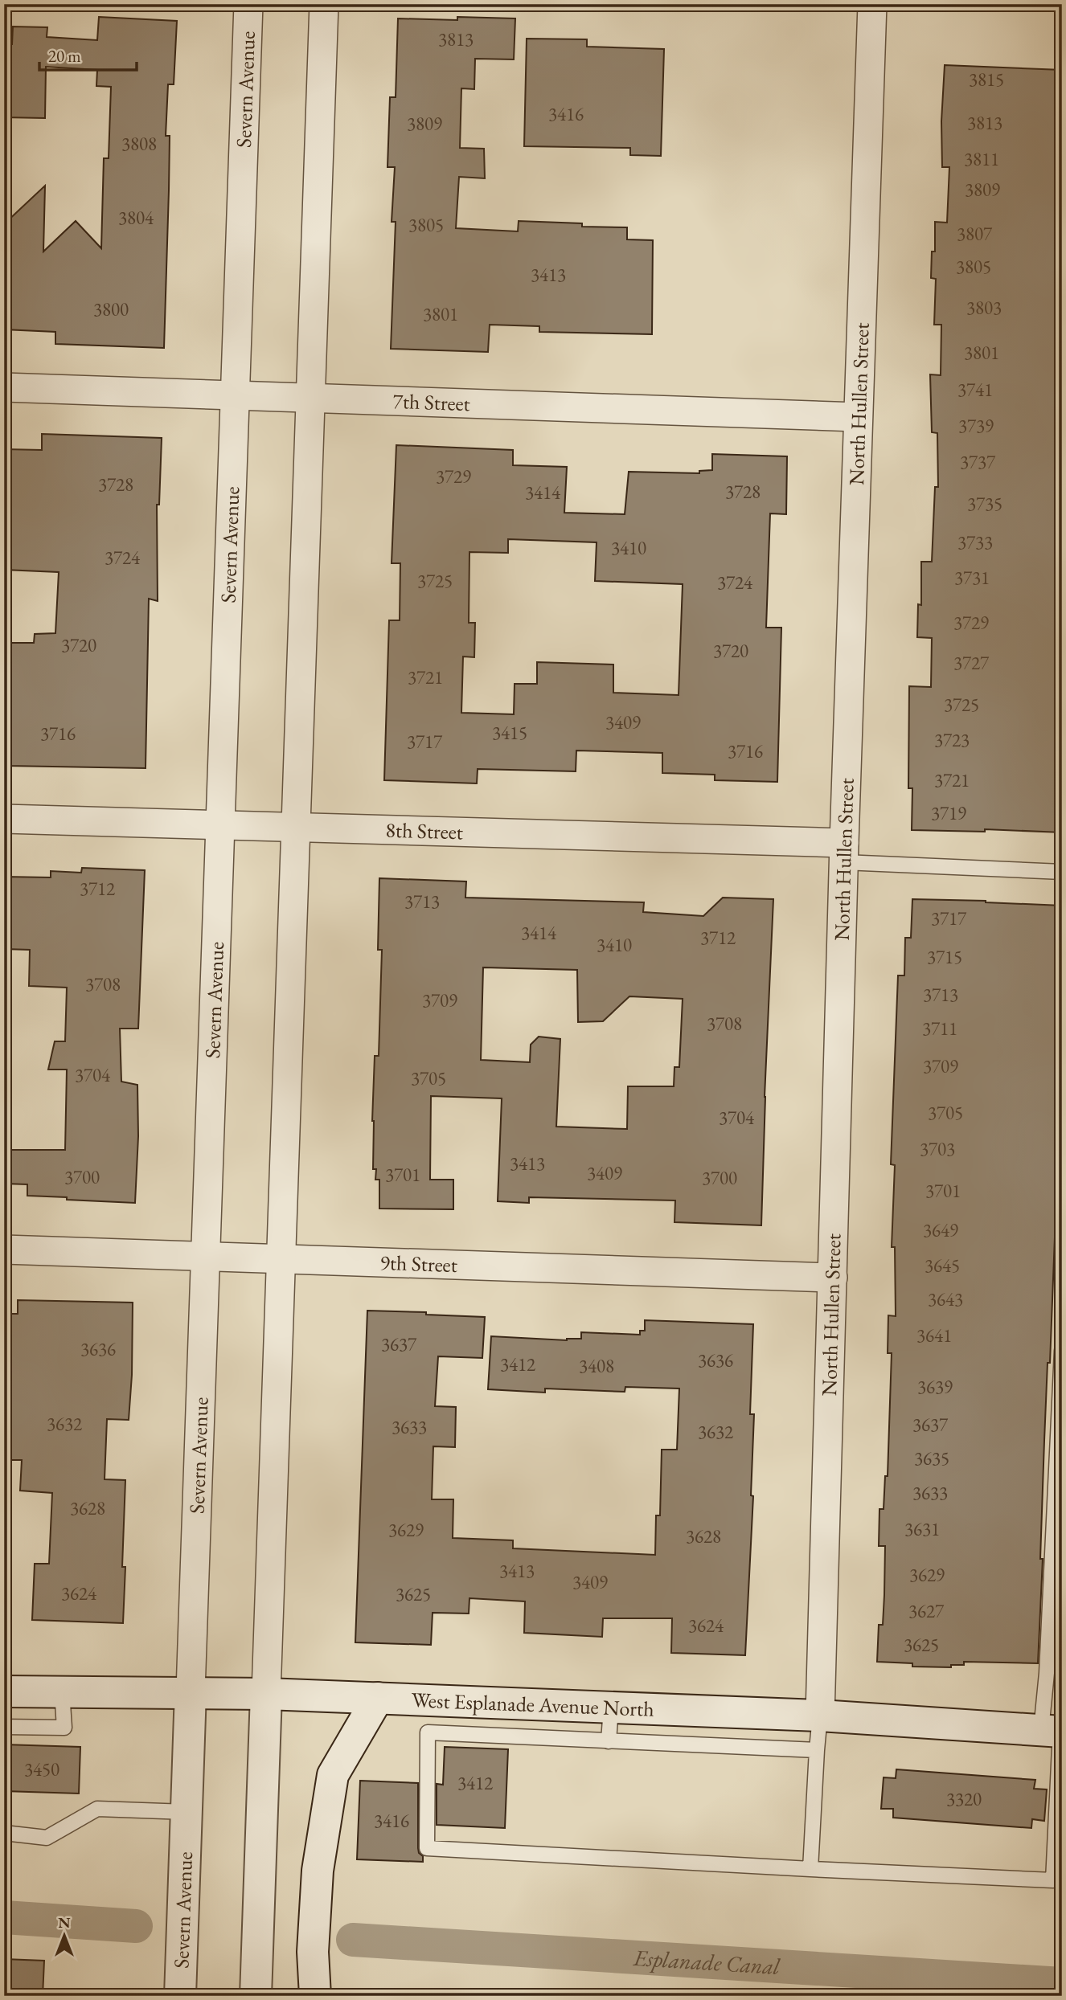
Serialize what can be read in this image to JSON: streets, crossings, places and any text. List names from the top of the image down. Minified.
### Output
{"streets":{"main road":["Severn Avenue","West Esplanade Avenue North"],"street":["7th Street","North Hullen Street","8th Street","9th Street"]},"crossings":[["Severn Avenue","7th Street"],["Severn Avenue","8th Street"],["Severn Avenue","9th Street"],["Severn Avenue","West Esplanade Avenue North"],["7th Street","North Hullen Street"],["North Hullen Street","8th Street"],["North Hullen Street","9th Street"],["North Hullen Street","West Esplanade Avenue North"]],"water":["Esplanade Canal"],"house_numbers":["3813","3815","3416","3813","3809","3808","3811","3809","3804","3805","3807","3805","3413","3803","3800","3801","3801","3741","3739","3737","3729","3728","3728","3414","3735","3733","3410","3724","3731","3725","3724","3729","3720","3720","3727","3721","3725","3409","3415","3716","3723","3717","3716","3721","3719","3712","3713","3717","3414","3712","3410","3715","3708","3713","3709","3708","3711","3709","3704","3705","3705","3704","3703","3413","3409","3701","3700","3700","3701","3649","3645","3643","3641","3637","3636","3636","3412","3408","3639","3632","3637","3633","3632","3635","3633","3628","3631","3629","3628","3413","3629","3409","3624","3625","3627","3624","3625","3450","3412","3320","3416"],"scale_bar":"20 m","north":"top"}
